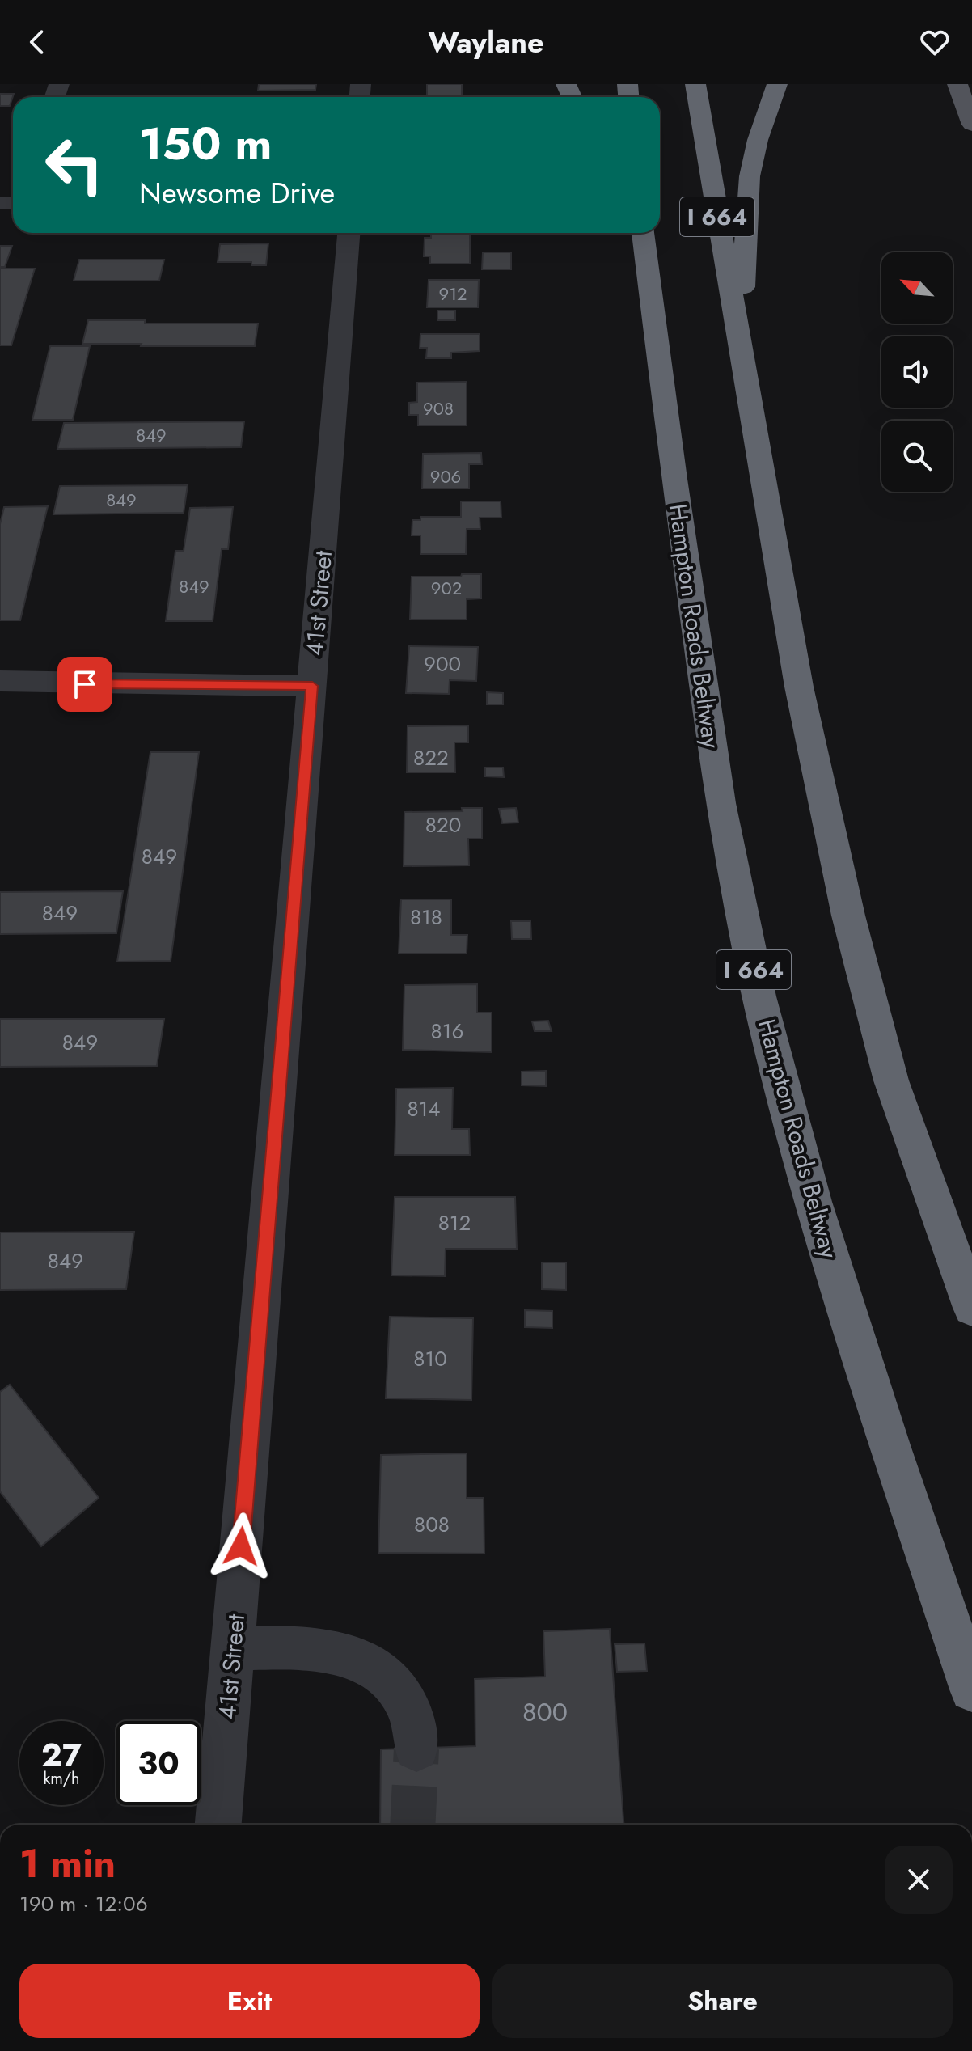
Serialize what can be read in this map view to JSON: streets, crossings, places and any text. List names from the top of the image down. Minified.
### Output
{"streets":{"highway":["I 664","Hampton Roads Beltway"],"street":["41st Street"]},"house_numbers":["912","908","849","906","849","849","902","900","822","820","849","849","818","816","849","814","812","849","810","808","800"],"north":"top left","page":{"header":"Waylane","turn":["150 m","Newsome Drive"],"speed":"27 km/h","limit":"30","heading":["1 min","190 m · 12:06"],"buttons":["Exit","Share"]}}
